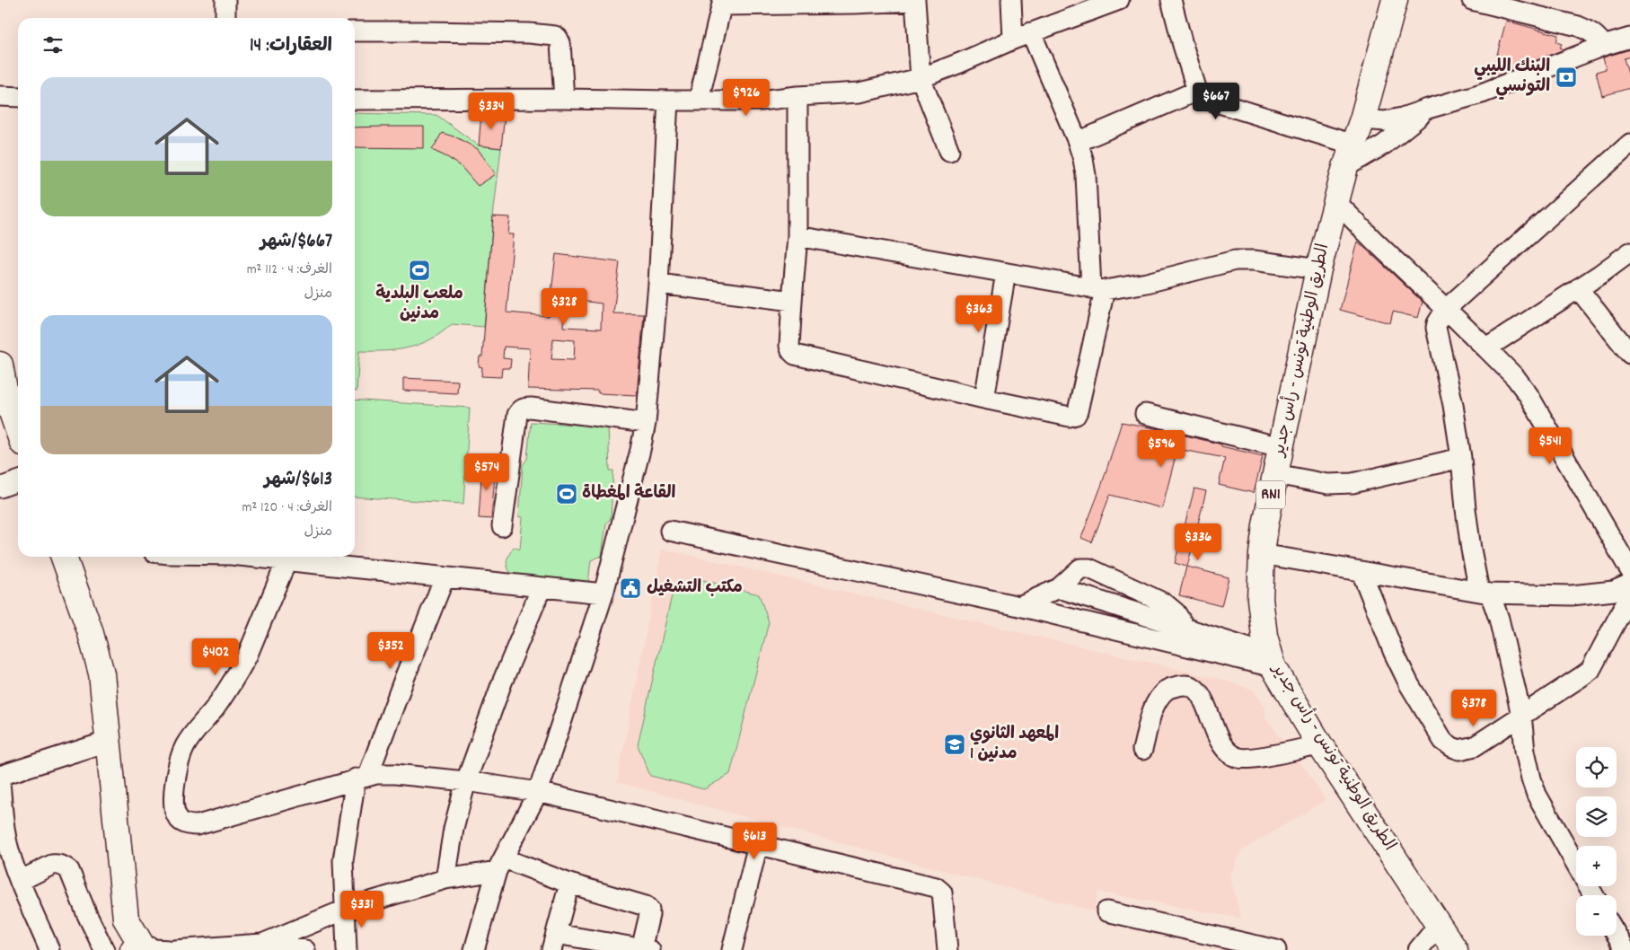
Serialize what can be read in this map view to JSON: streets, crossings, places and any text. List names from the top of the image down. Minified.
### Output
{"streets":{"main road":["الطريق الوطنية تونس - رأس جدير","RN1"]},"places":{"bank":["البنك الليبي التونسي"],"sports":["ملعب البلدية مدنين","القاعة المغطاة"],"public building":["مكتب التشغيل"],"school or university":["المعهد الثانوي مدنين 1"]},"page":{"heading":"العقارات: 14","list":[{"name":"$667/شهر","note":"الغرف: 4 · 112 m² · منزل"},{"name":"$613/شهر","note":"الغرف: 4 · 120 m² · منزل"}],"price":["$926","$667","$334","$328","$363","$541","$596","$574","$336","$352","$402","$378","$613","$331"],"map_buttons":["+","−"]}}
